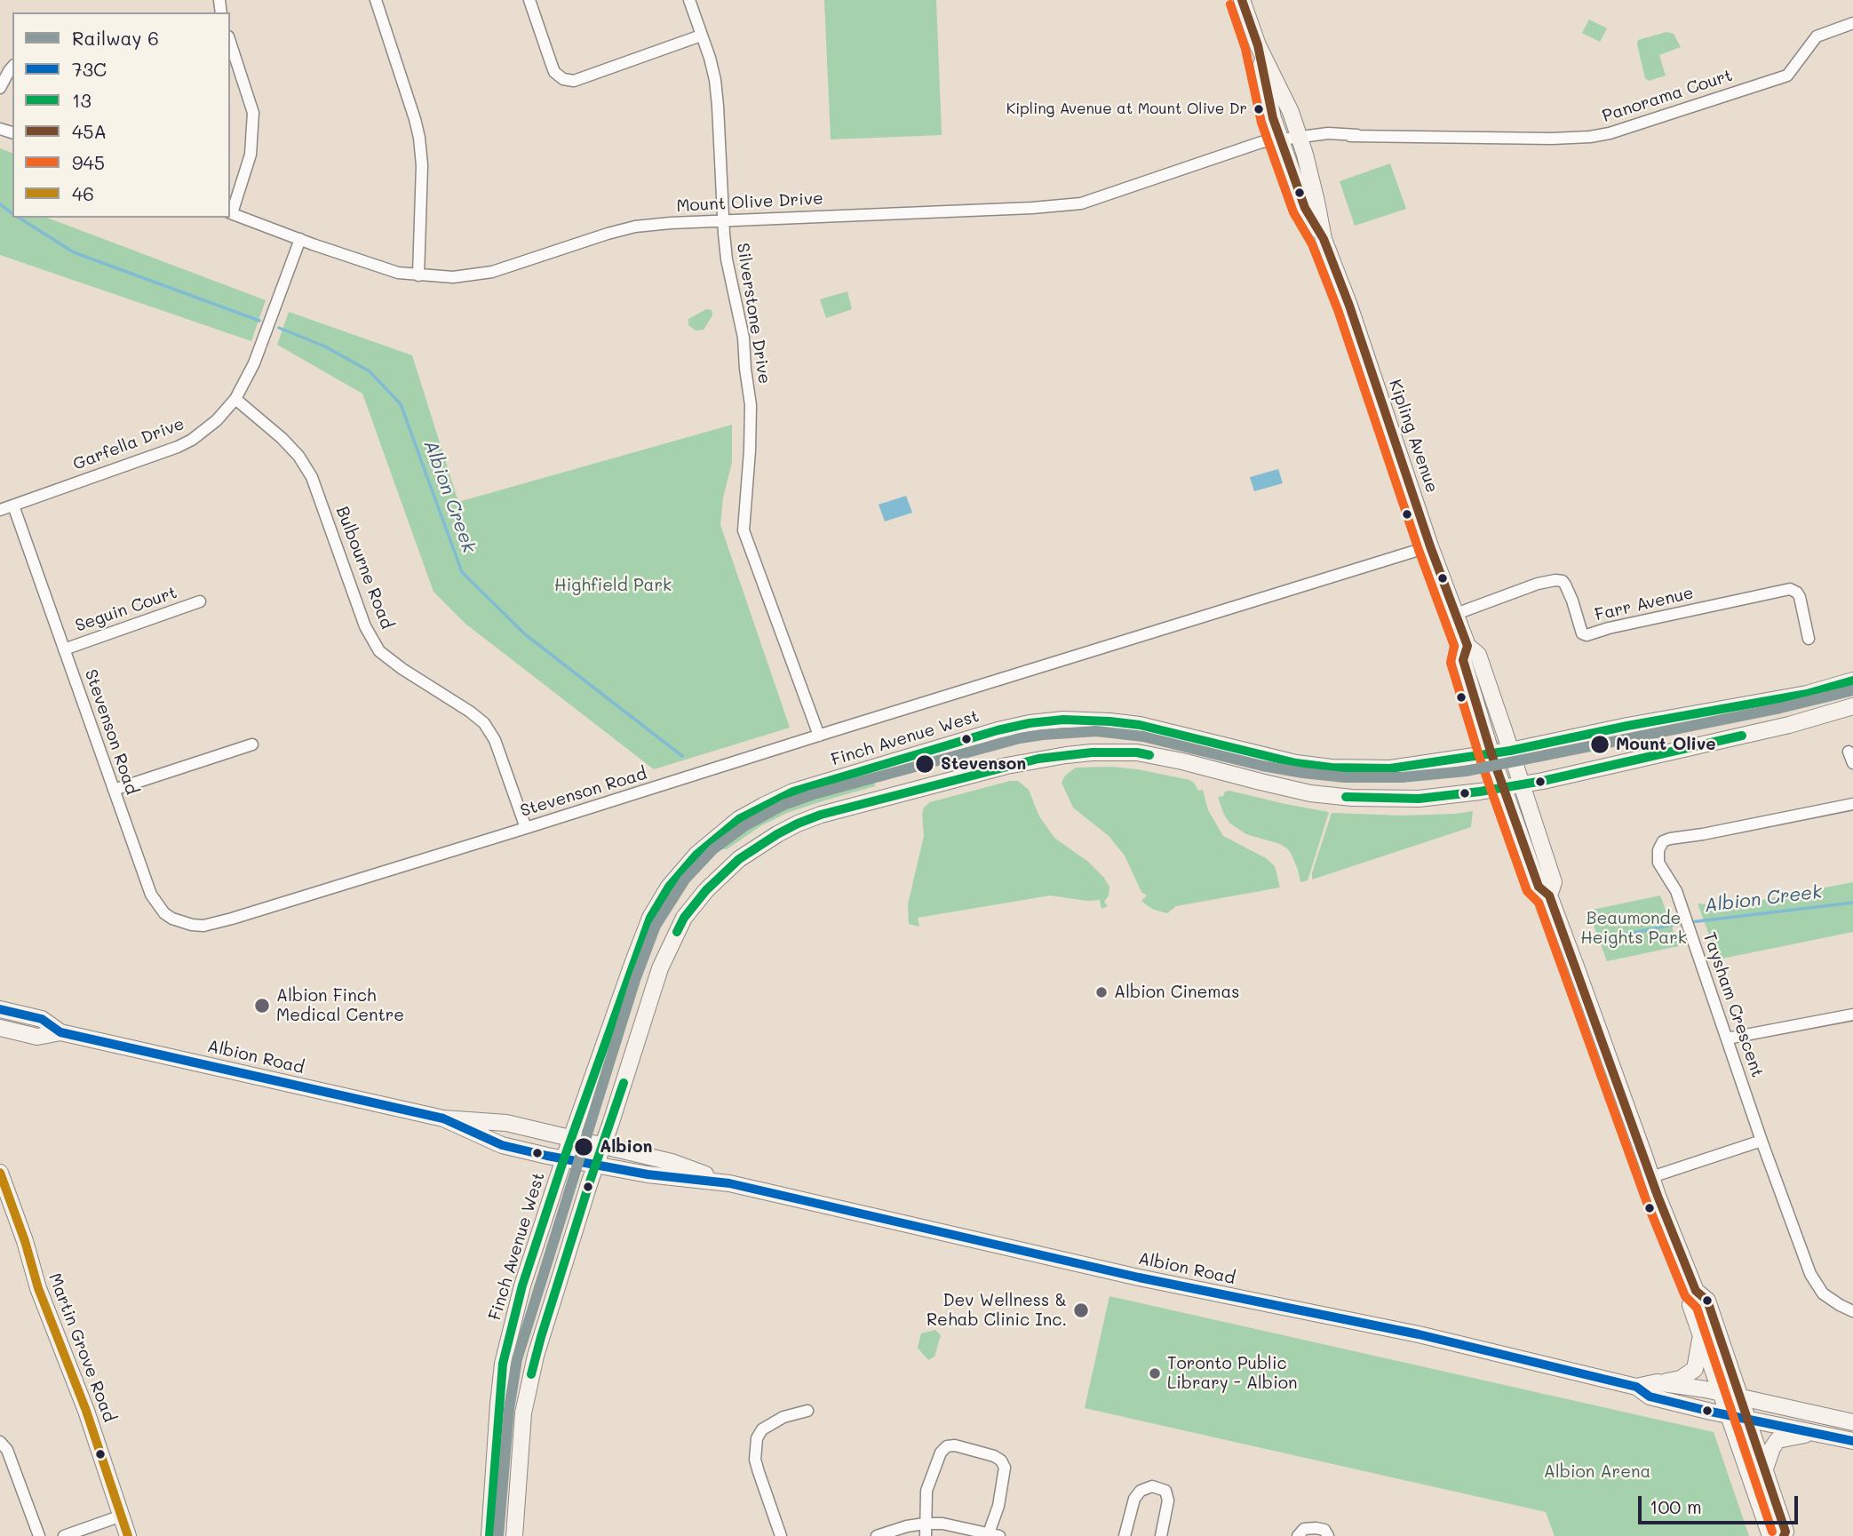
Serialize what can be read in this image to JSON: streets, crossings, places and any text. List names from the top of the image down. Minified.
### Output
{"streets":{"main road":["Kipling Avenue","Finch Avenue West","Albion Road","Martin Grove Road"],"street":["Panorama Court","Mount Olive Drive","Silverstone Drive","Garfella Drive","Bulbourne Road","Farr Avenue","Seguin Court","Stevenson Road","Taysham Crescent"]},"crossings":[["Panorama Court","Kipling Avenue"],["Mount Olive Drive","Silverstone Drive"],["Mount Olive Drive","Kipling Avenue"],["Mount Olive Drive","Garfella Drive"],["Silverstone Drive","Stevenson Road"],["Kipling Avenue","Farr Avenue"],["Kipling Avenue","Stevenson Road"],["Kipling Avenue","Finch Avenue West"],["Kipling Avenue","Albion Road"],["Garfella Drive","Bulbourne Road"],["Garfella Drive","Stevenson Road"],["Bulbourne Road","Stevenson Road"],["Seguin Court","Stevenson Road"],["Finch Avenue West","Albion Road"]],"water":["Albion Creek"],"parks":["Highfield Park","Beaumonde Heights Park","Albion Arena"],"places":["Kipling Avenue at Mount Olive Dr","Mount Olive","Stevenson","Albion Cinemas","Albion Finch Medical Centre","Albion","Dev Wellness & Rehab Clinic Inc.","Toronto Public Library - Albion"],"lines":["transit line 45A","transit line 945","transit line 13","rail line 6","transit line 73C","transit line 46"],"legend":["Railway 6","73C","13","45A","945","46"],"scale_bar":"100 m"}
